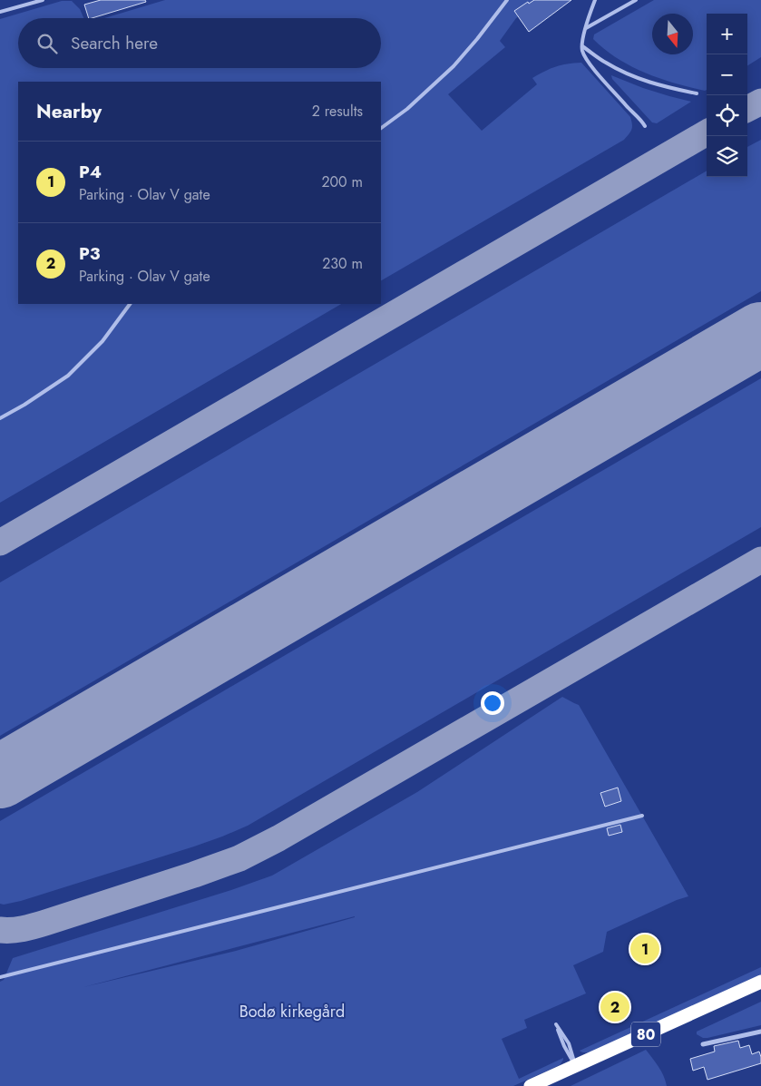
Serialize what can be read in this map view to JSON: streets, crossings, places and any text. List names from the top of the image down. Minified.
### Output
{"streets":{"highway":["80"]},"parks":["Bodø kirkegård"],"north":"bottom","page":{"map_buttons":["+","−"],"search":"Search here","heading":["Nearby","2 results"],"list":[{"mark":"1","name":"P4","note":"Parking · Olav V gate","value":"200 m"},{"mark":"2","name":"P3","note":"Parking · Olav V gate","value":"230 m"}],"pins":["1","2"]}}
